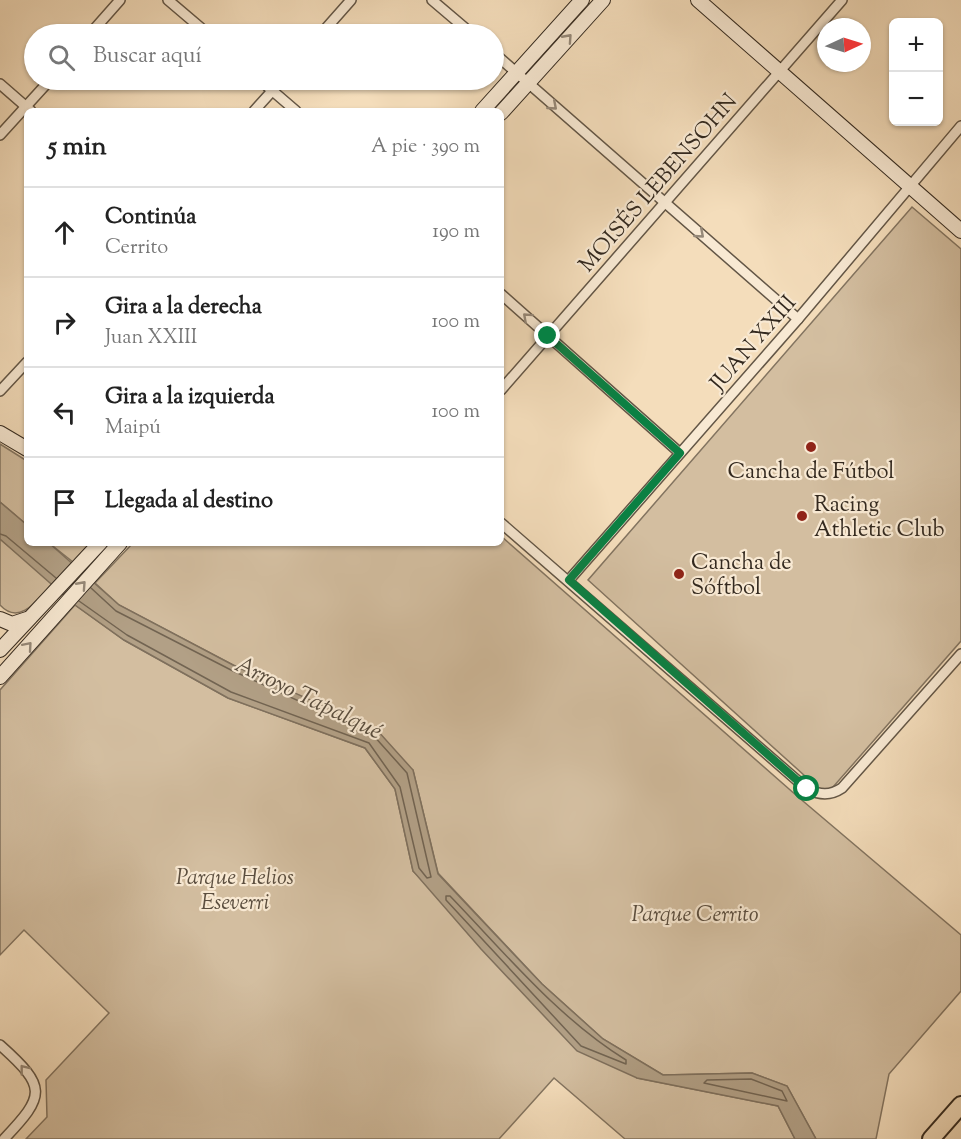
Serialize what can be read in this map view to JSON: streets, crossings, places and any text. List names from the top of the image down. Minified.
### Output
{"streets":{"street":["MOISÉS LEBENSOHN","JUAN XXIII"]},"water":["Arroyo Tapalqué"],"parks":["Parque Helios Eseverri","Parque Cerrito"],"places":["Cancha de Fútbol","Racing Athletic Club","Cancha de Sóftbol"],"north":"right","page":{"map_buttons":["+","−"],"search":"Buscar aquí","heading":["5 min","A pie · 390 m"],"list":[["Continúa","Cerrito","190 m"],["Gira a la derecha","Juan XXIII","100 m"],["Gira a la izquierda","Maipú","100 m"],"Llegada al destino"]}}
